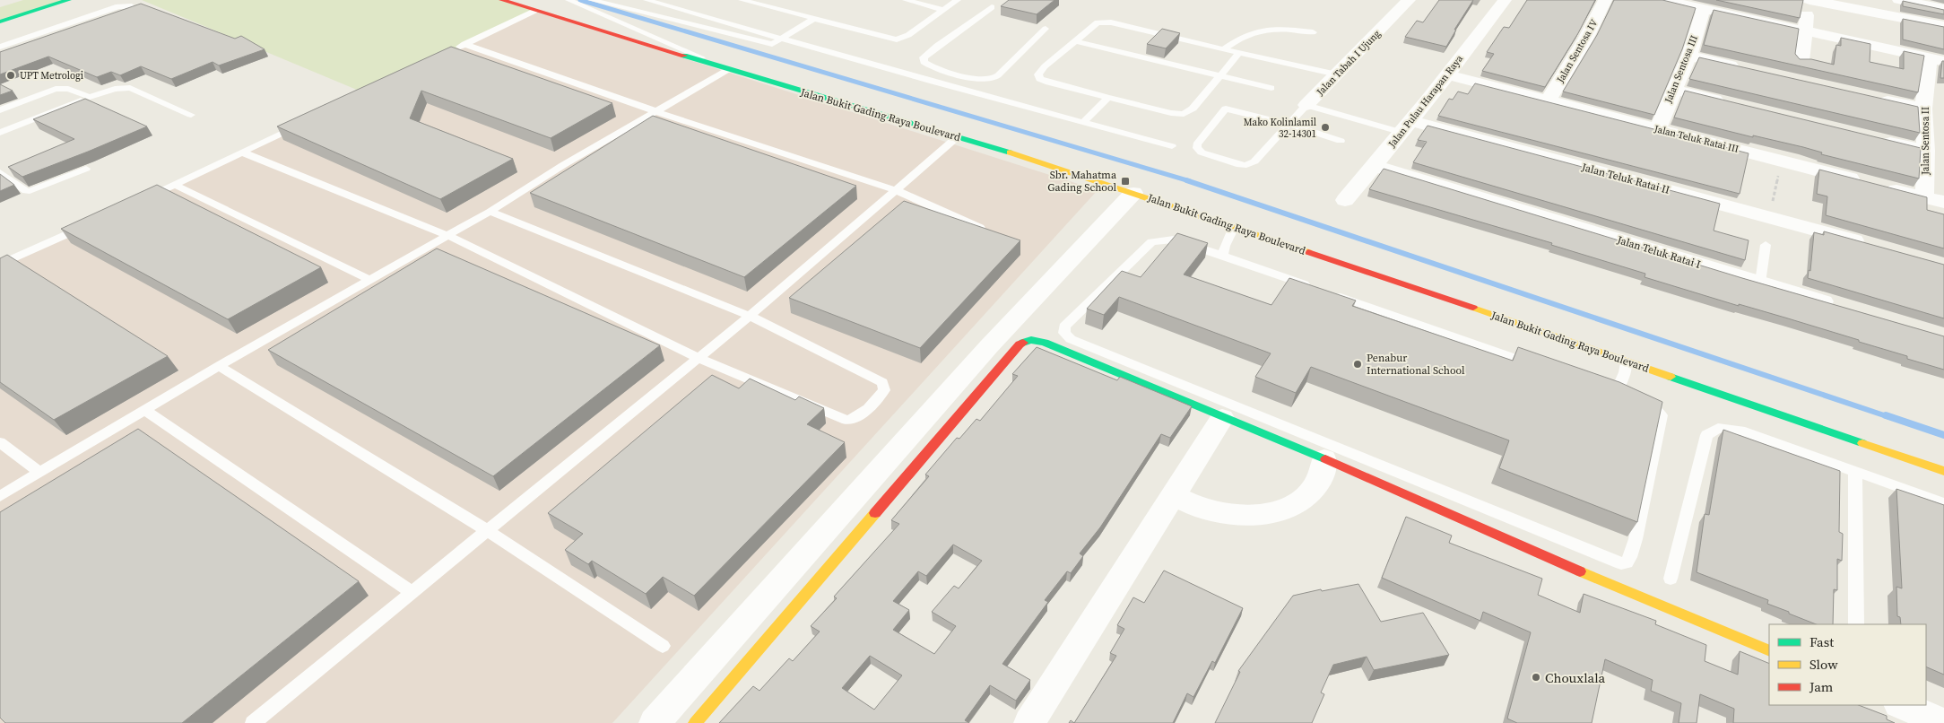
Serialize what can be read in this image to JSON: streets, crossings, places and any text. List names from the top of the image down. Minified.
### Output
{"streets":{"street":["Jalan Sentosa IV","Jalan Tabah I Ujung","Jalan Sentosa III","Jalan Pulau Harapan Raya","Jalan Bukit Gading Raya Boulevard","Jalan Teluk Ratai III","Jalan Sentosa II","Jalan Teluk Ratai II","Jalan Teluk Ratai I"]},"crossings":[["Jalan Sentosa IV","Jalan Teluk Ratai III"],["Jalan Sentosa III","Jalan Teluk Ratai III"],["Jalan Pulau Harapan Raya","Jalan Teluk Ratai III"],["Jalan Pulau Harapan Raya","Jalan Teluk Ratai II"],["Jalan Pulau Harapan Raya","Jalan Teluk Ratai I"],["Jalan Teluk Ratai III","Jalan Sentosa II"]],"places":{"other":["UPT Metrologi","Mako Kolinlamil 32-14301","Penabur International School","Chouxlala"],"transit":["Sbr. Mahatma Gading School"]},"legend":["Fast","Slow","Jam"]}
